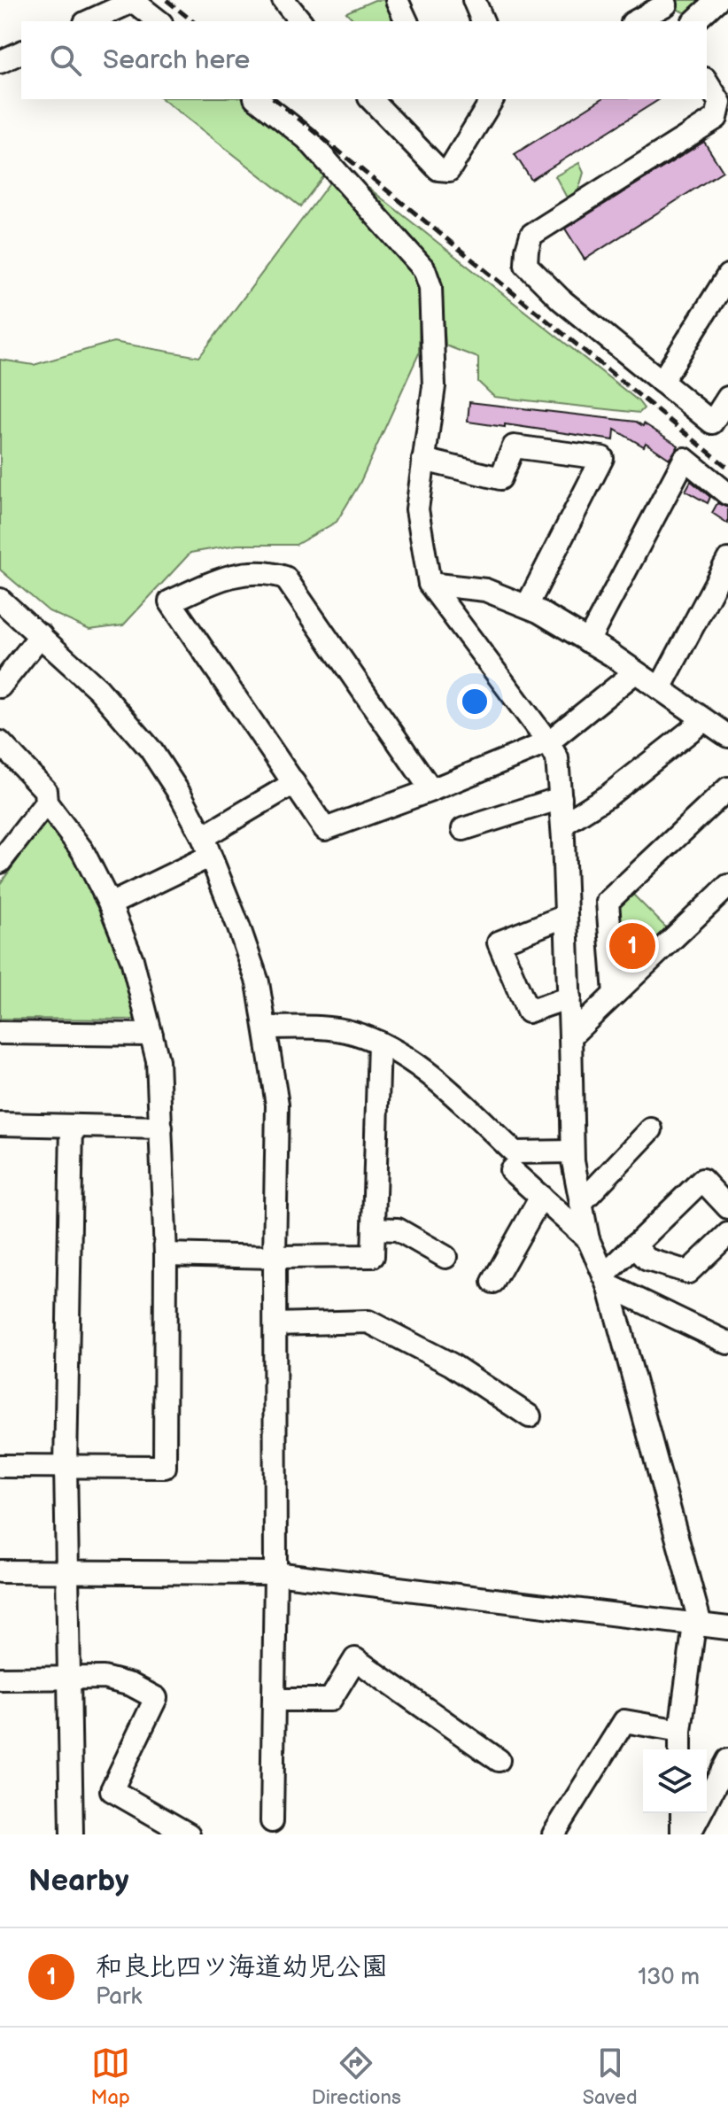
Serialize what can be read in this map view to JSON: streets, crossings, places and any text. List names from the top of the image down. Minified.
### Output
{"page":{"search":"Search here","pins":"1","heading":"Nearby","list":[{"mark":"1","name":"和良比四ツ海道幼児公園","note":"Park","value":"130 m"}],"nav":["Map","Directions","Saved"]}}
